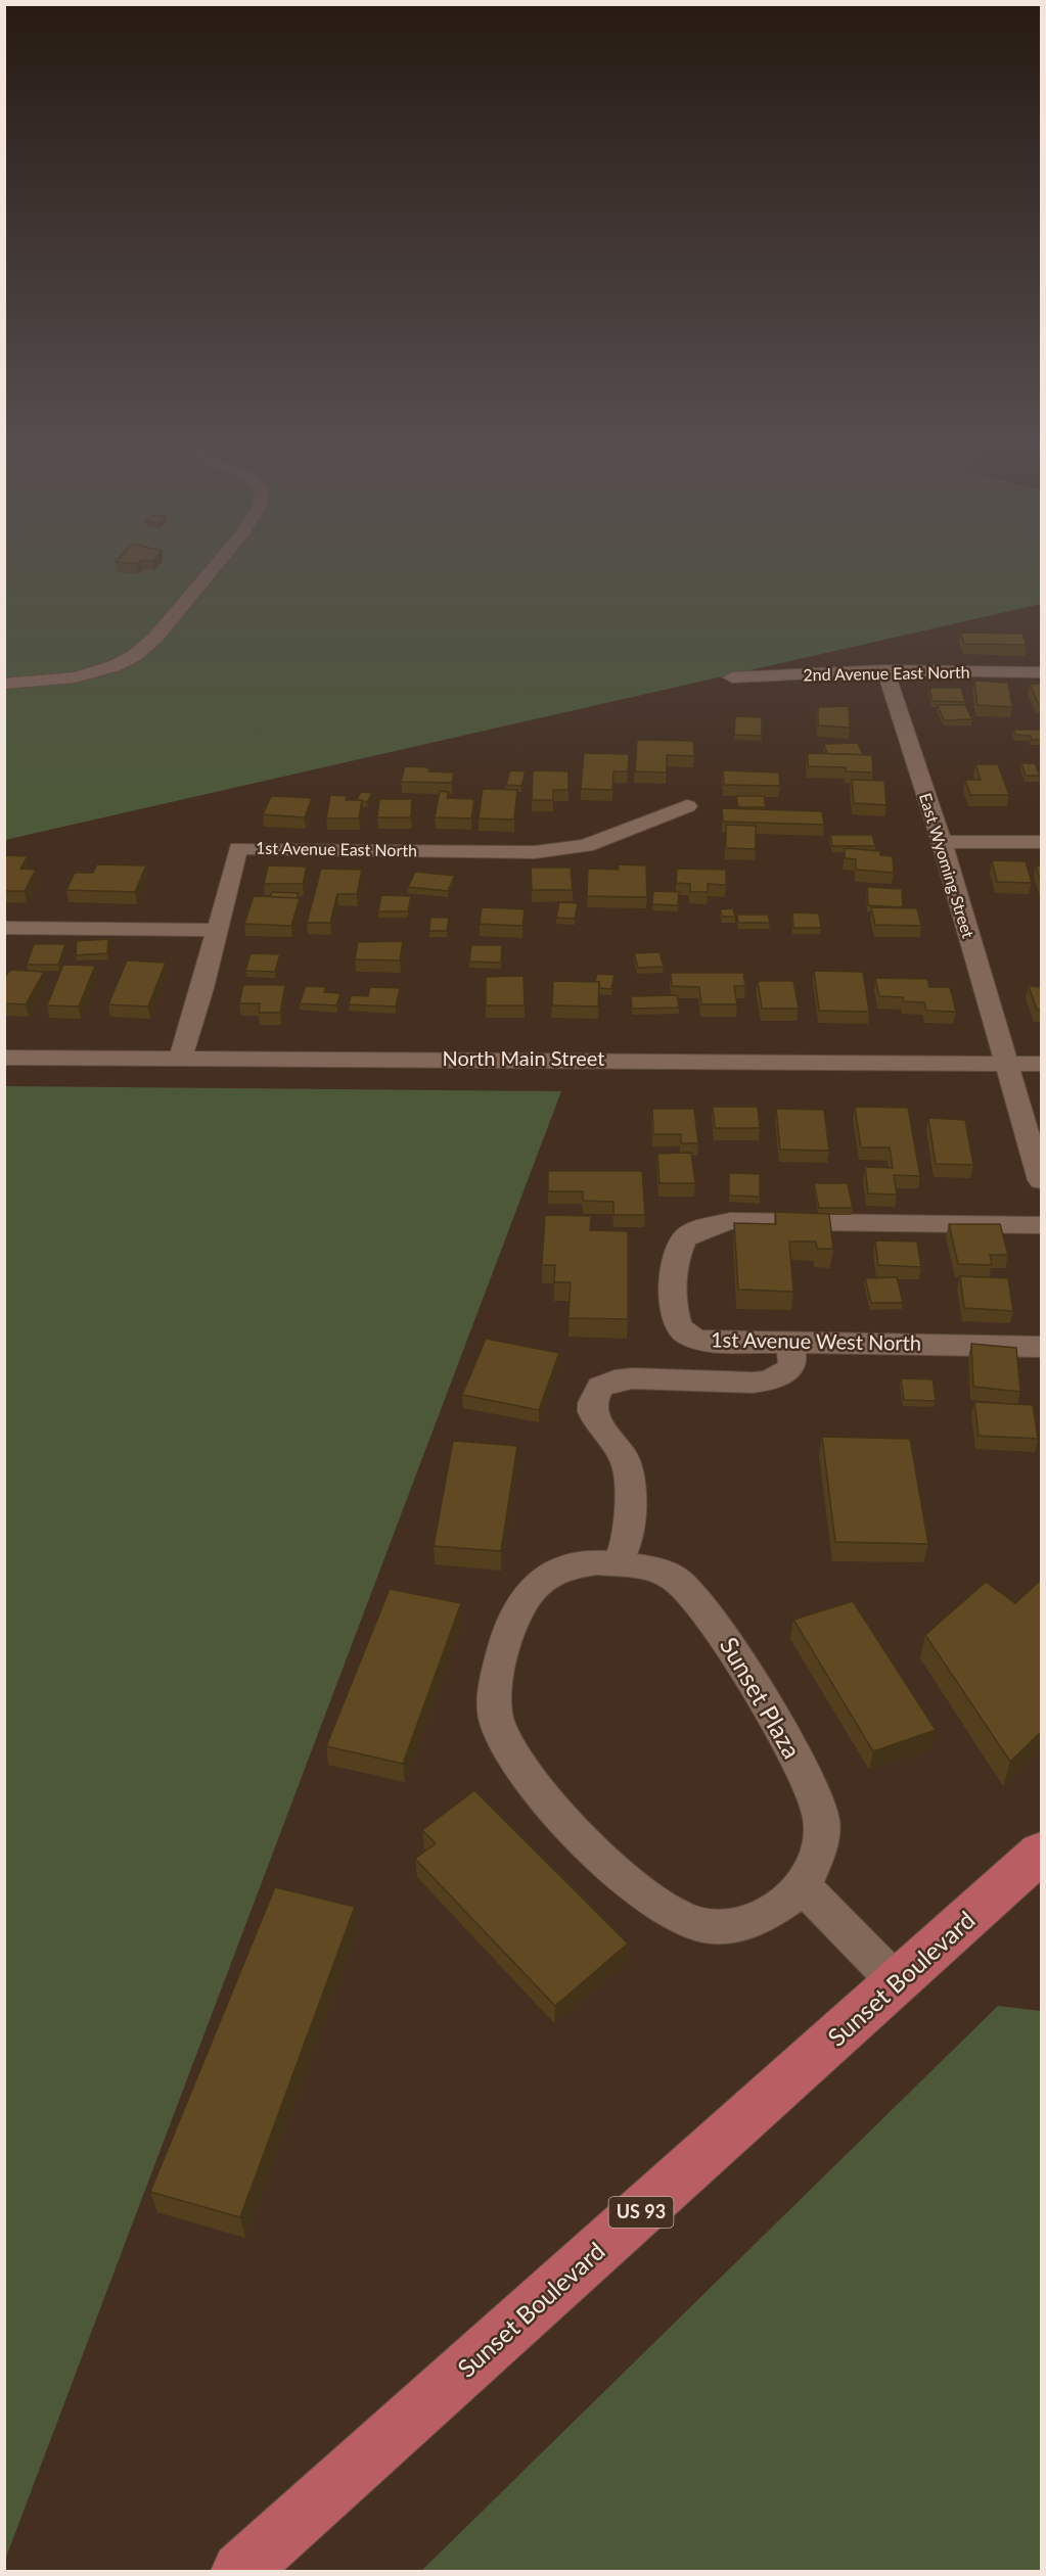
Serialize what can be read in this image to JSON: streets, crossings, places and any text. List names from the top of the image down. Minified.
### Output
{"streets":{"main road":["Sunset Boulevard","US 93"],"street":["2nd Avenue East North","1st Avenue East North","East Wyoming Street","North Main Street","1st Avenue West North","Sunset Plaza"]},"crossings":[["2nd Avenue East North","East Wyoming Street"],["East Wyoming Street","North Main Street"]]}
